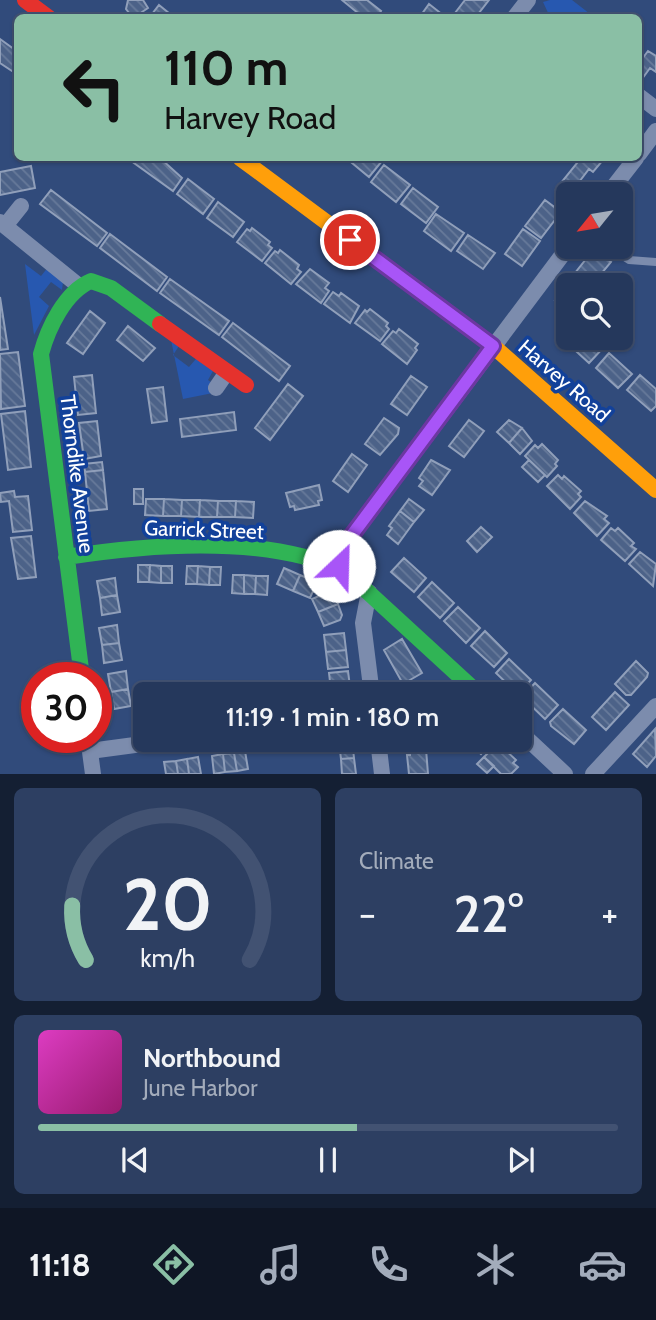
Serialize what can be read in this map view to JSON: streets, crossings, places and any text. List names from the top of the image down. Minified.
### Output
{"streets":{"main road":["Harvey Road","Thorndike Avenue","Garrick Street"]},"crossings":[["Thorndike Avenue","Garrick Street"]],"north":"bottom left","page":{"turn":["110 m","Harvey Road"],"limit":"30","trip":"11:19 · 1 min · 180 m","tile":"Climate","heat":["−","22°","+"],"song":["Northbound","June Harbor"],"tabs":"11:18","gauge":["20","km/h"]}}
